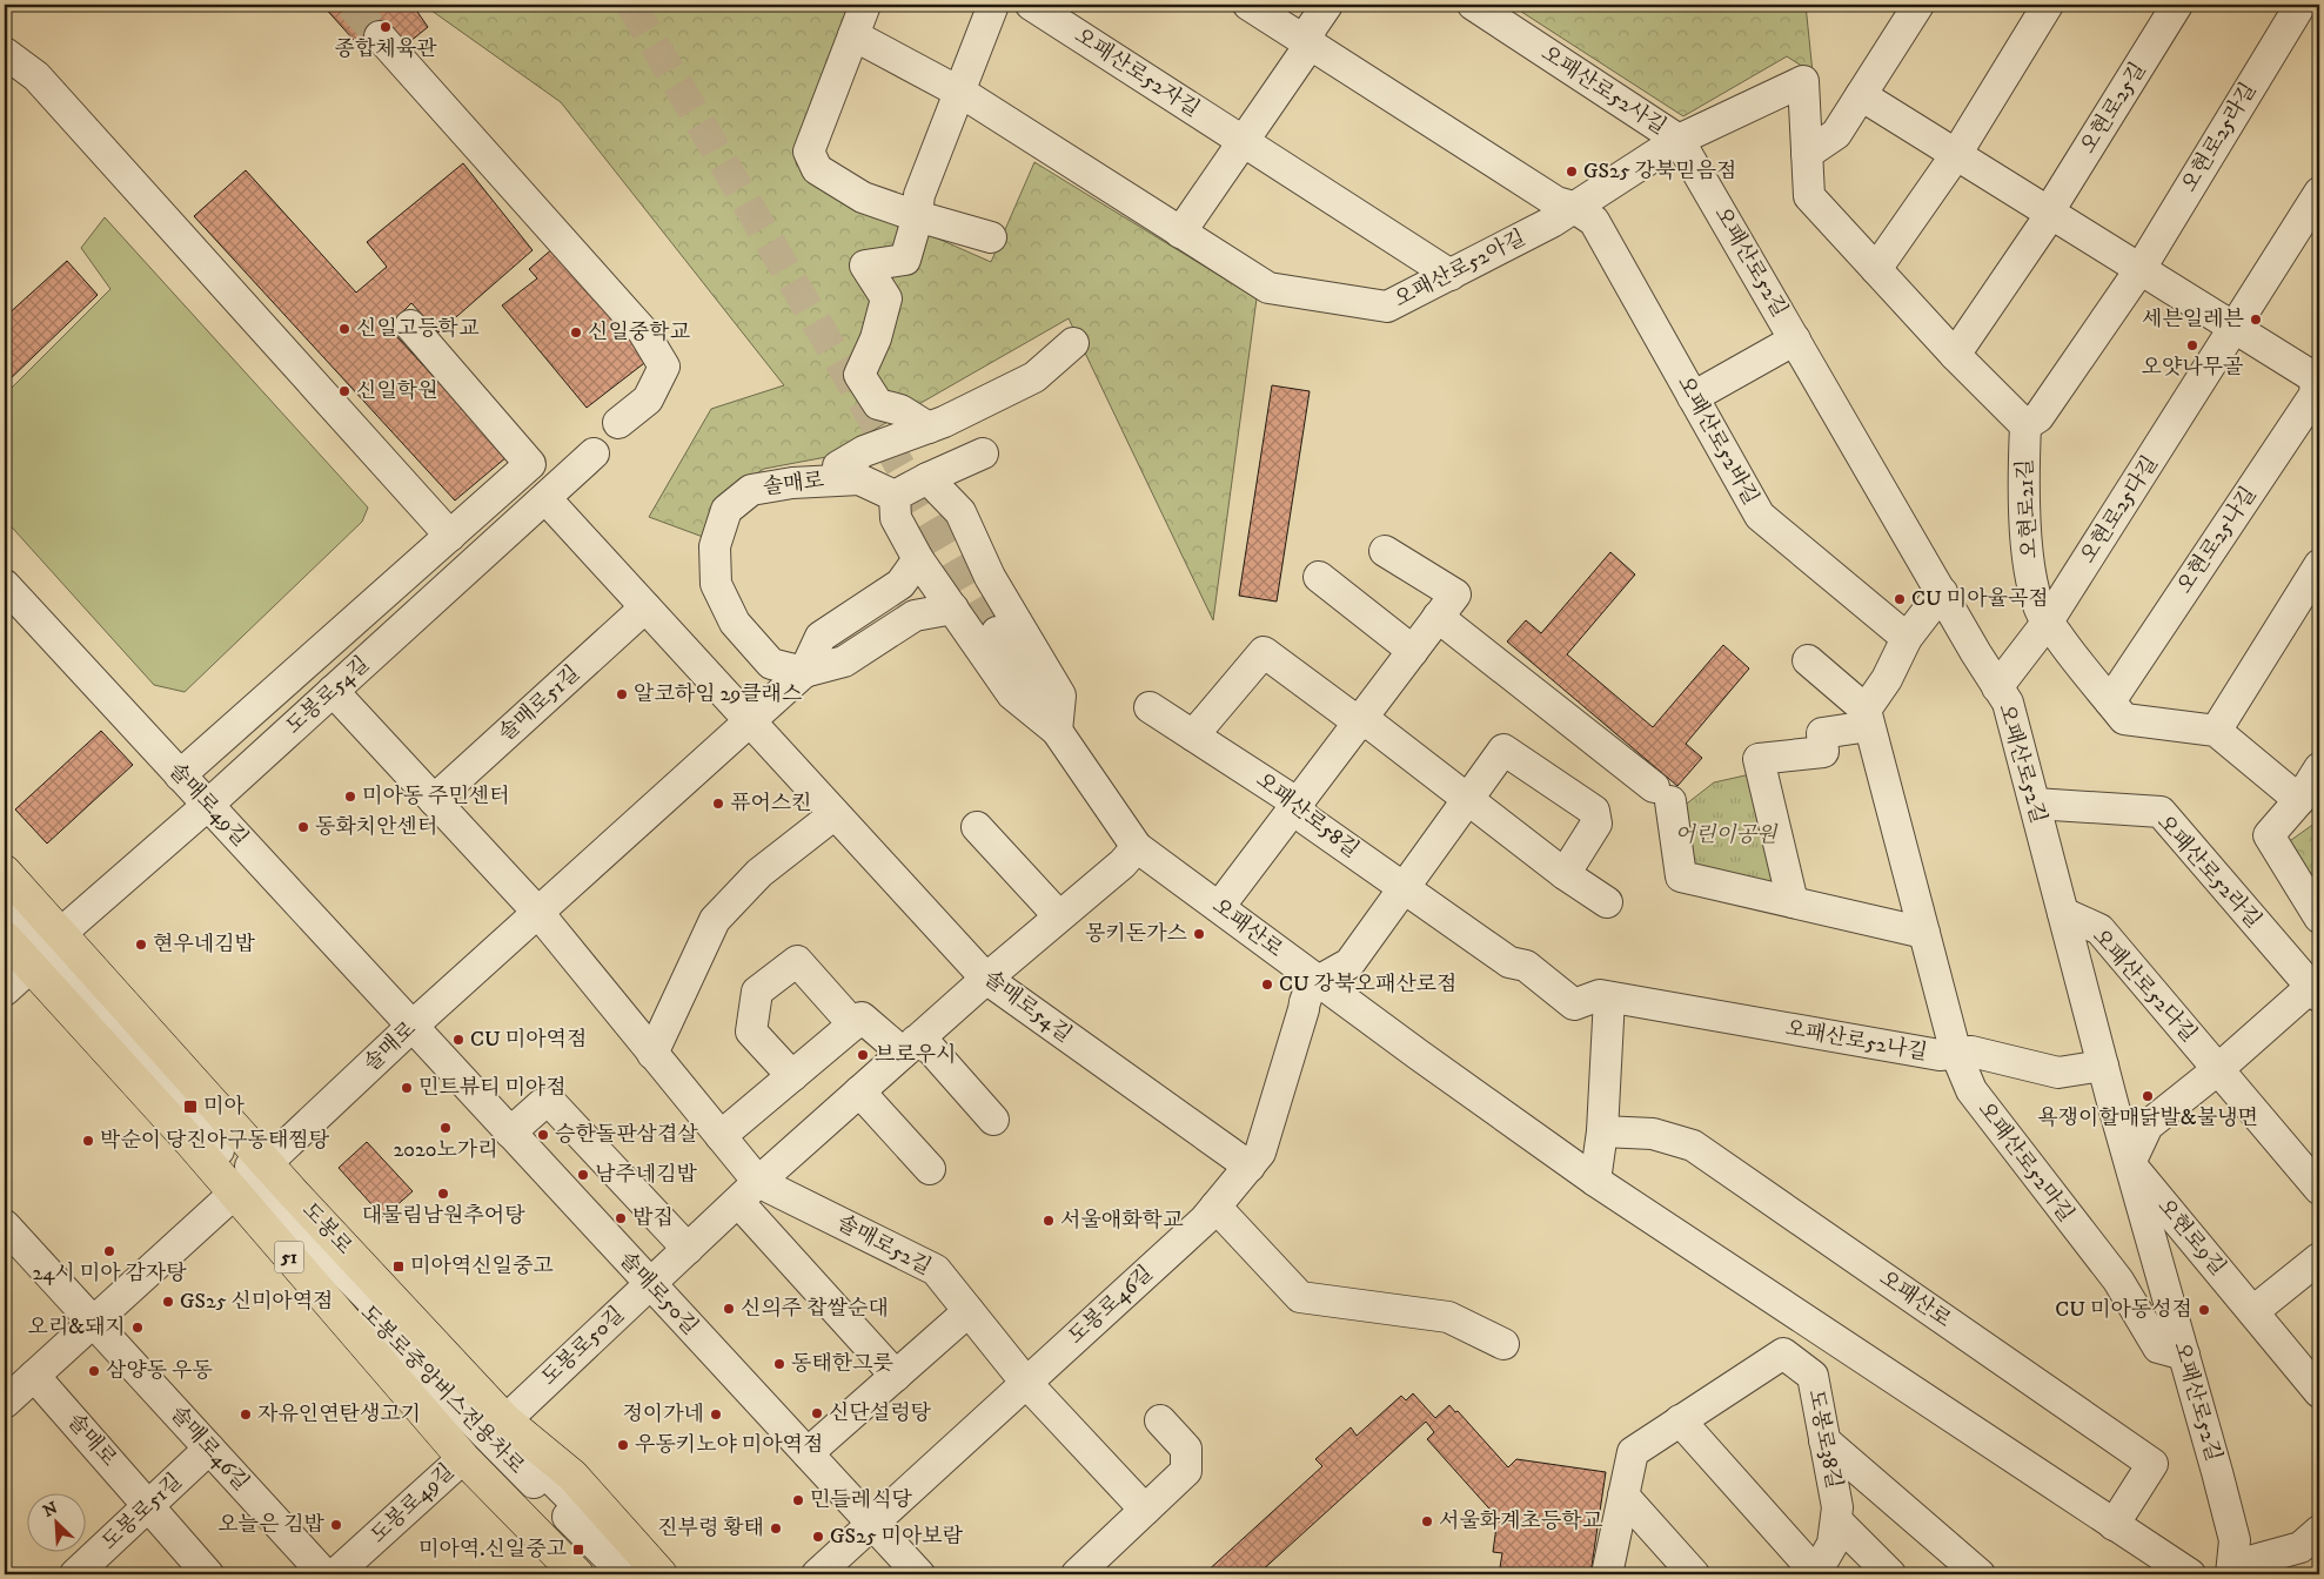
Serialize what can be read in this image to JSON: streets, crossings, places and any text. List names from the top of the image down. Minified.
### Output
{"streets":{"main road":["도봉로","51"],"street":["오패산로52자길","오패산로52사길","오현로25길","오현로25라길","오패산로52길","오패산로52아길","오패산로52바길","솔매로","오현로21길","오현로25다길","오현로25나길","도봉로54길","솔매로51길","솔매로49길","오패산로58길","오패산로52라길","오패산로","오패산로52다길","솔매로54길","오패산로52나길","오패산로52마길","오현로9길","솔매로52길","솔매로50길","도봉로46길","도봉로50길","도봉로중앙버스전용차로","도봉로38길","솔매로46길","도봉로49길","도봉로51길"]},"crossings":[["오패산로52자길","오패산로52아길"],["오패산로52사길","오패산로52길"],["오현로25라길","오현로21길"],["오패산로52길","오패산로52바길"],["오패산로52길","오현로25다길"],["오패산로52길","오패산로52라길"],["오패산로52길","오패산로52다길"],["오패산로52길","오패산로52나길"],["오패산로52길","오패산로52마길"],["오패산로52길","오현로9길"],["오패산로52아길","오패산로52바길"],["솔매로","솔매로49길"],["솔매로","솔매로54길"],["솔매로","도봉로"],["솔매로","솔매로52길"],["솔매로","솔매로50길"],["솔매로","도봉로중앙버스전용차로"],["솔매로","솔매로46길"],["솔매로","도봉로51길"],["오현로21길","오현로25다길"],["오현로21길","오현로25나길"],["오현로25다길","오현로25나길"],["도봉로54길","솔매로49길"],["도봉로54길","도봉로"],["솔매로49길","솔매로50길"],["오패산로58길","오패산로52나길"],["오패산로","도봉로46길"],["오패산로","도봉로50길"],["솔매로54길","도봉로46길"],["솔매로54길","도봉로50길"],["오패산로52나길","오패산로52마길"],["도봉로","도봉로50길"],["도봉로","도봉로중앙버스전용차로"],["도봉로","도봉로49길"],["솔매로52길","도봉로46길"],["솔매로52길","도봉로50길"],["솔매로50길","도봉로46길"],["솔매로50길","도봉로50길"],["솔매로46길","도봉로51길"]],"parks":["어린이공원"],"places":{"other":["종합체육관","GS25 강북믿음점","세븐일레븐","신일고등학교","신일중학교","오얏나무골","신일학원","CU 미아율곡점","알코하임 29클래스","미아동 주민센터","퓨어스킨","동화치안센터","몽키돈가스","현우네김밥","CU 강북오패산로점","CU 미아역점","브로우시","민트뷰티 미아점","욕쟁이할매닭발&불냉면","2020노가리","승한돌판삼겹살","박순이 당진아구동태찜탕","남주네김밥","대물림남원추어탕","밥집","서울애화학교","24시 미아 감자탕","GS25 신미아역점","신의주 찹쌀순대","CU 미아동성점","오리&돼지","동태한그릇","삼양동 우동","신단설렁탕","자유인연탄생고기","정이가네","우동키노야 미아역점","민들레식당","서울화계초등학교","오늘은 김밥","진부령 황태","GS25 미아보람"],"transit":["미아","미아역신일중고","미아역.신일중고"]},"north":"top left"}
